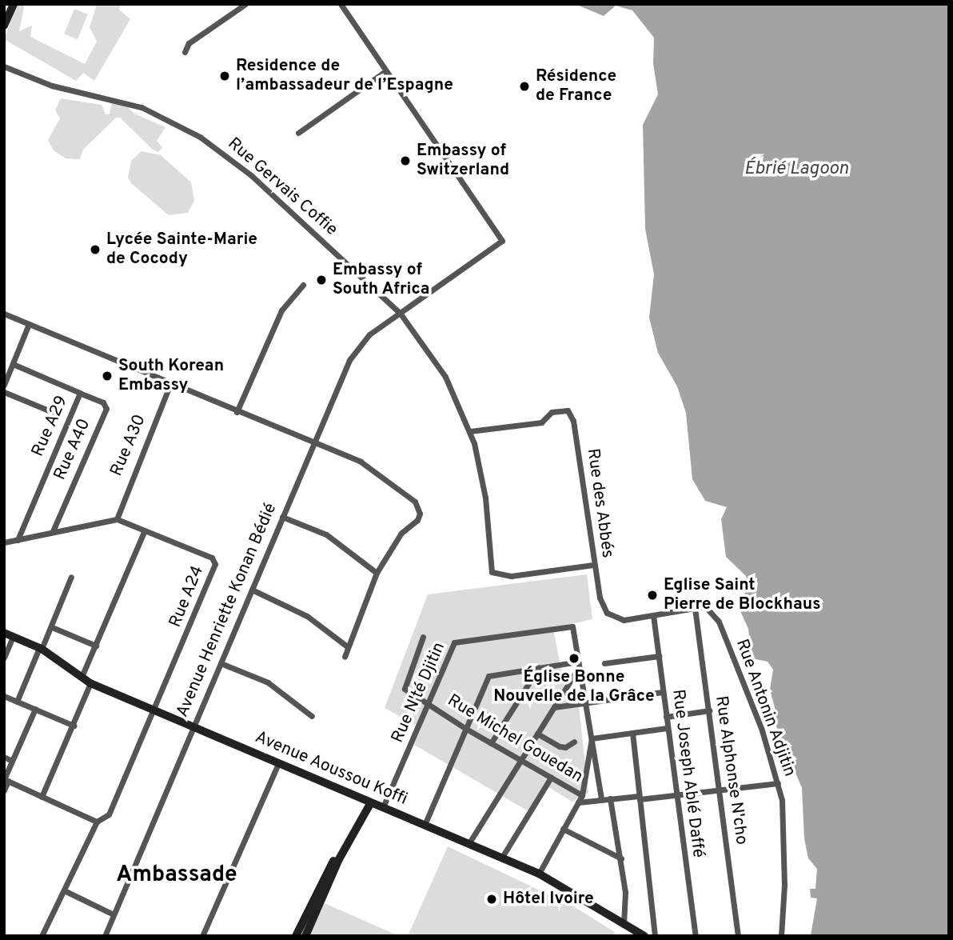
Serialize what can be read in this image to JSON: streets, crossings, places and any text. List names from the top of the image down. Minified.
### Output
{"streets":{"street":["Rue Gervais Coffie","Rue A29","Rue A30","Rue A40","Rue des Abbés","Rue A24","Avenue Henriette Konan Bédié","Rue N'té Djitin","Rue Antonin Adjitin","Rue Michel Gouedan","Avenue Aoussou Koffi","Rue Alphonse N'cho","Rue Joseph Ablé Daffé"]},"crossings":[["Rue Gervais Coffie","Rue des Abbés"],["Rue Gervais Coffie","Avenue Henriette Konan Bédié"],["Rue A29","Rue A40"],["Rue A30","Rue A24"],["Rue des Abbés","Rue Antonin Adjitin"],["Rue des Abbés","Rue Alphonse N'cho"],["Rue des Abbés","Rue Joseph Ablé Daffé"],["Rue A24","Avenue Aoussou Koffi"],["Avenue Henriette Konan Bédié","Avenue Aoussou Koffi"],["Rue N'té Djitin","Rue Michel Gouedan"],["Rue N'té Djitin","Avenue Aoussou Koffi"],["Rue Antonin Adjitin","Rue Alphonse N'cho"]],"districts":["Ambassade"],"water":["Ébrié Lagoon"],"places":["Residence de l’ambassadeur de l’Espagne","Résidence de France","Embassy of Switzerland","Lycée Sainte-Marie de Cocody","Embassy of South Africa","South Korean Embassy","Eglise Saint Pierre de Blockhaus","Église Bonne Nouvelle de la Grâce","Hôtel Ivoire"]}
